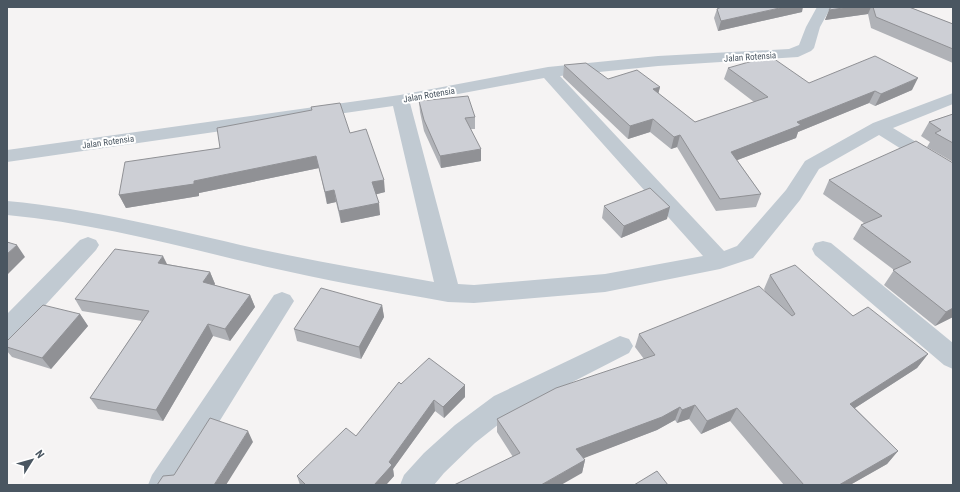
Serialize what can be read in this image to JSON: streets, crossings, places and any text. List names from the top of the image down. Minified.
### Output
{"streets":{"street":["Jalan Rotensia"]},"north":"top right"}
